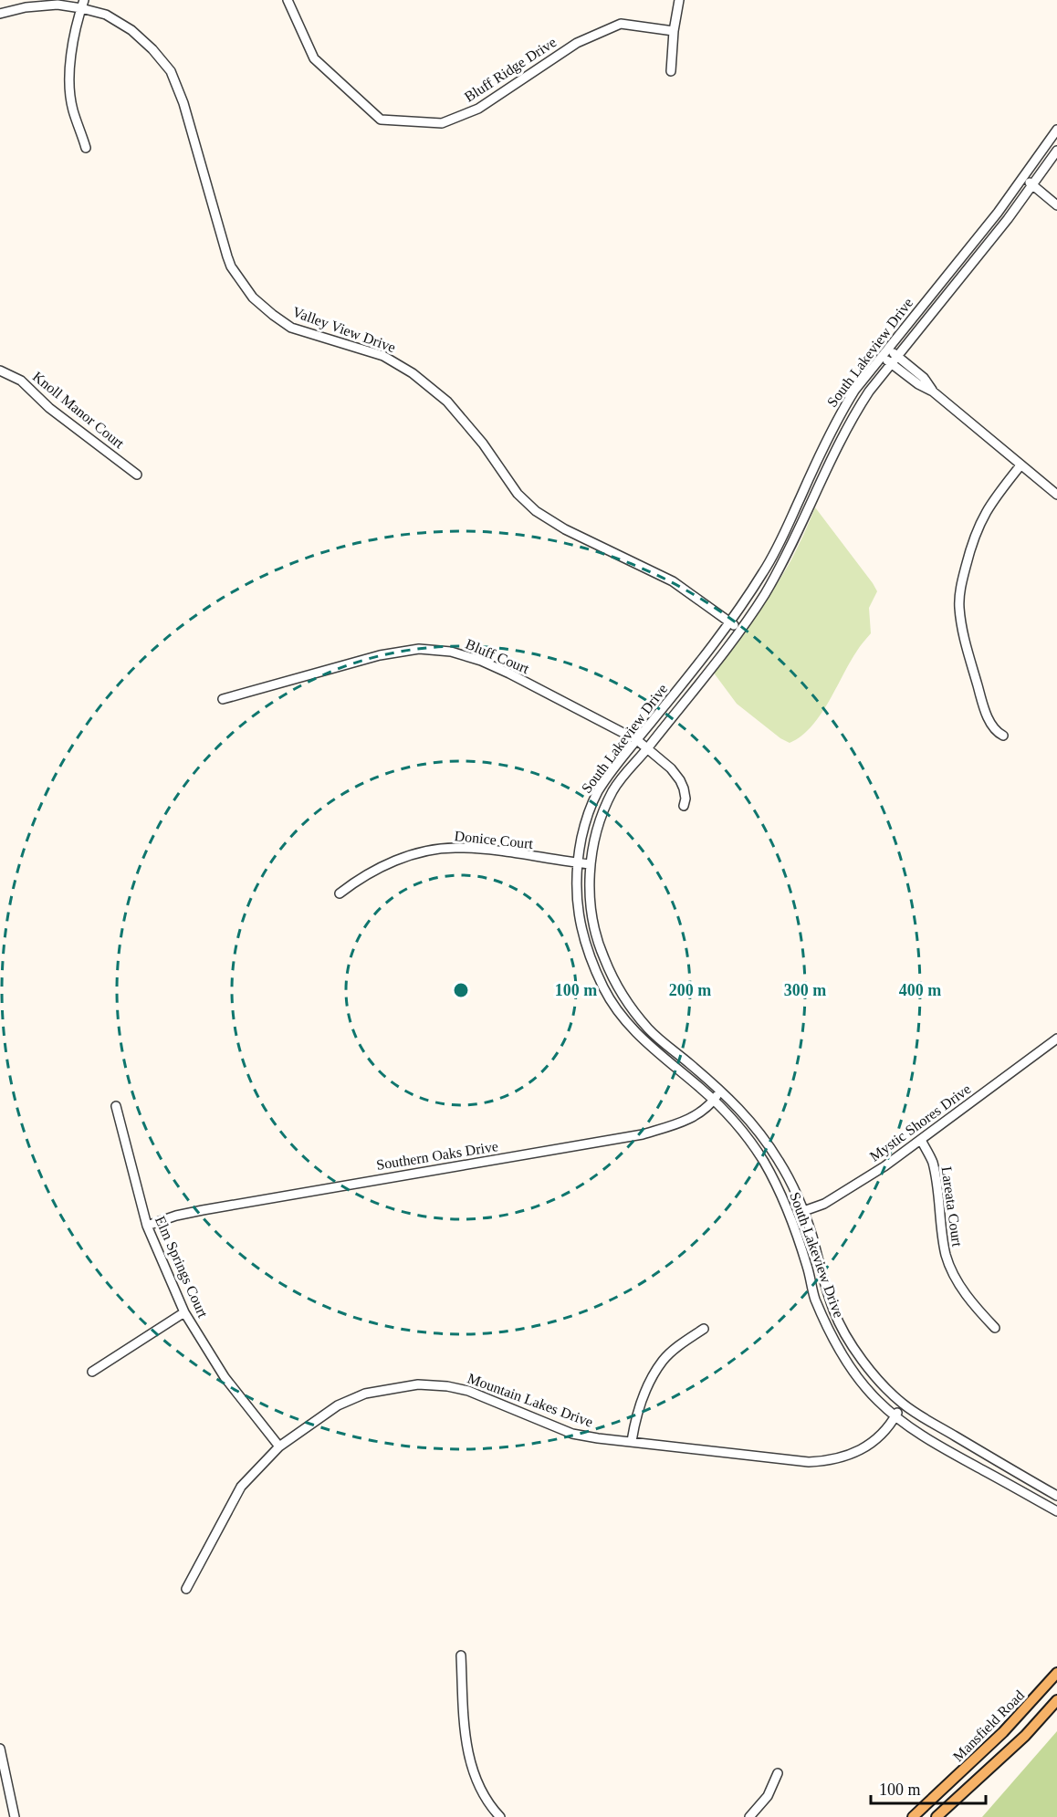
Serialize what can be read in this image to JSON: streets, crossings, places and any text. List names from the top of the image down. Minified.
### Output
{"streets":{"main road":["Mansfield Road"],"street":["Bluff Ridge Drive","Valley View Drive","South Lakeview Drive","Knoll Manor Court","Bluff Court","Donice Court","Mystic Shores Drive","Southern Oaks Drive","Lareata Court","Elm Springs Court","Mountain Lakes Drive"]},"crossings":[["Valley View Drive","South Lakeview Drive"],["South Lakeview Drive","Bluff Court"],["South Lakeview Drive","Donice Court"],["South Lakeview Drive","Mystic Shores Drive"],["South Lakeview Drive","Southern Oaks Drive"],["South Lakeview Drive","Mountain Lakes Drive"],["Mystic Shores Drive","Lareata Court"],["Southern Oaks Drive","Elm Springs Court"],["Elm Springs Court","Mountain Lakes Drive"]],"scale_bar":"100 m","rings":["100 m","200 m","300 m","400 m"]}
